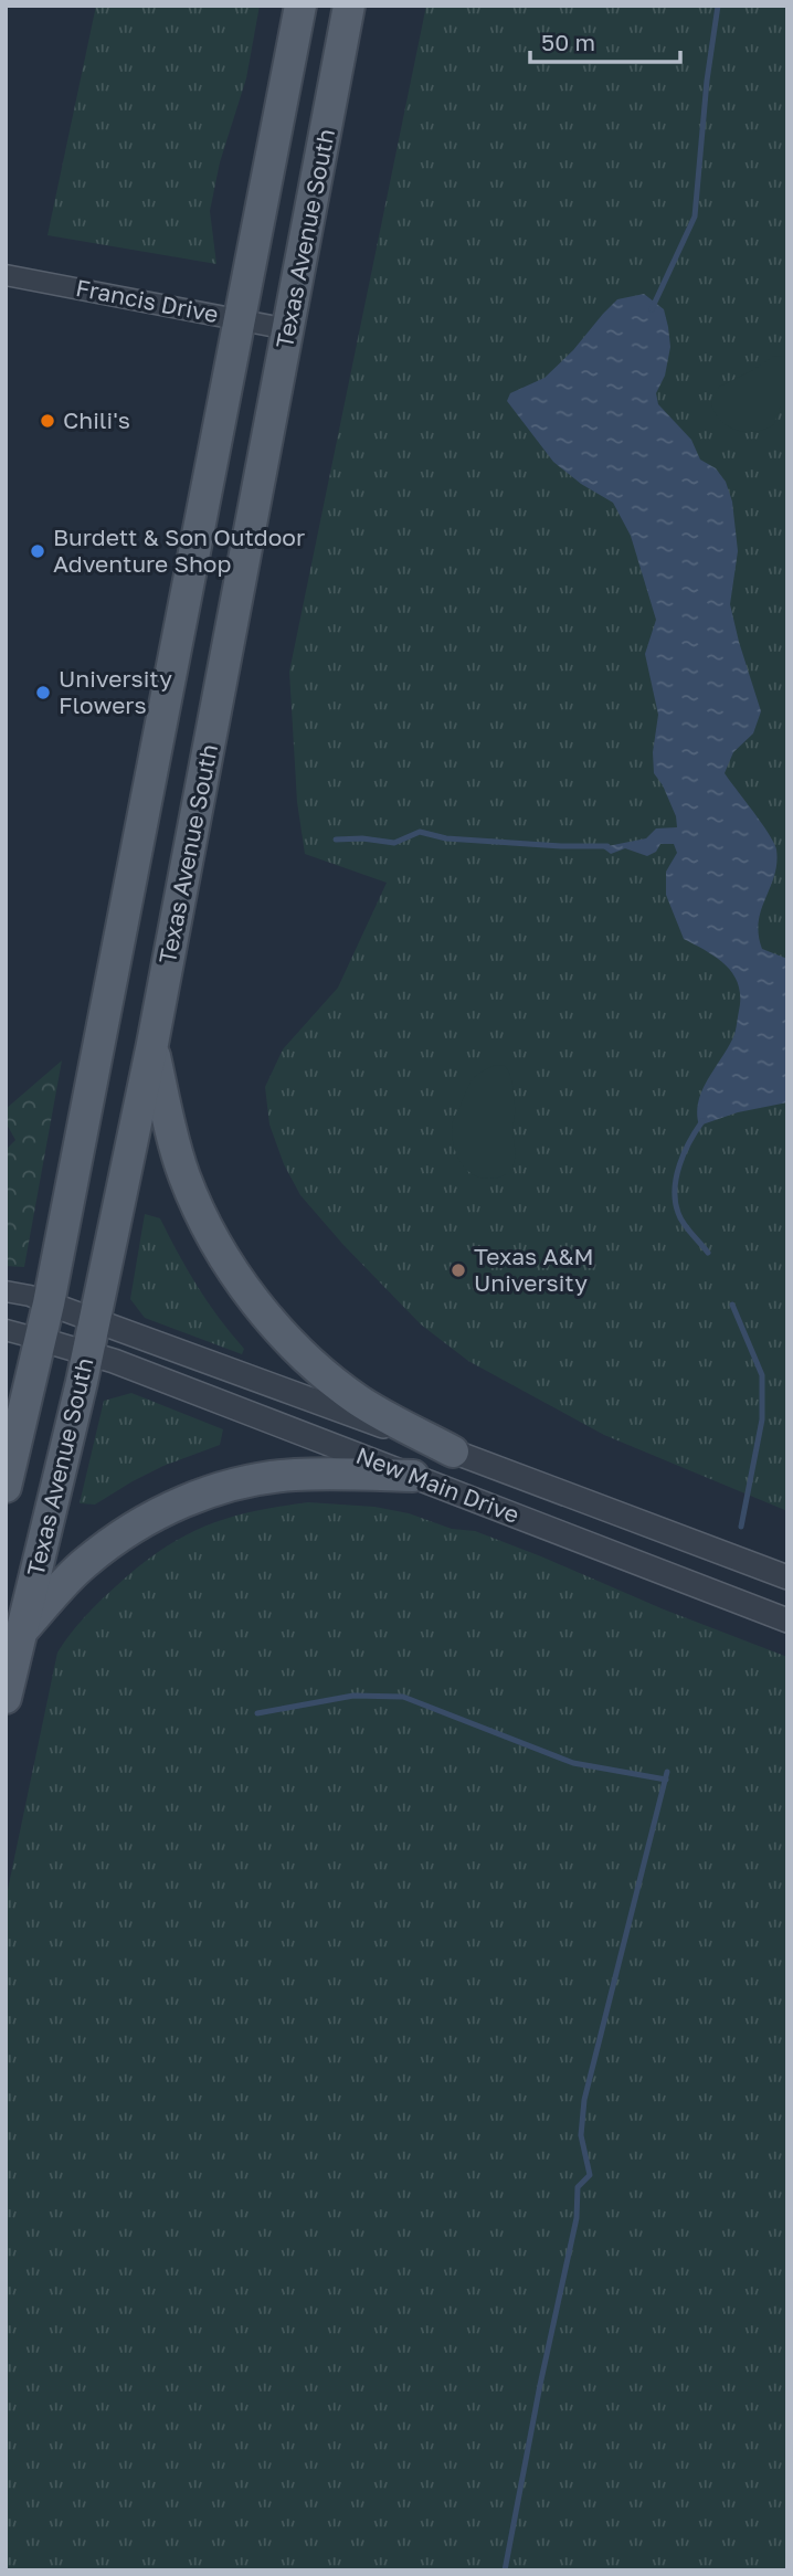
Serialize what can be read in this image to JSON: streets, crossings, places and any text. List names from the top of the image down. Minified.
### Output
{"streets":{"main road":["Texas Avenue South"],"street":["Francis Drive","New Main Drive"]},"crossings":[["Texas Avenue South","Francis Drive"],["Texas Avenue South","New Main Drive"]],"places":["Chili's","Burdett & Son Outdoor Adventure Shop","University Flowers","Texas A&M University"],"scale_bar":"50 m"}
